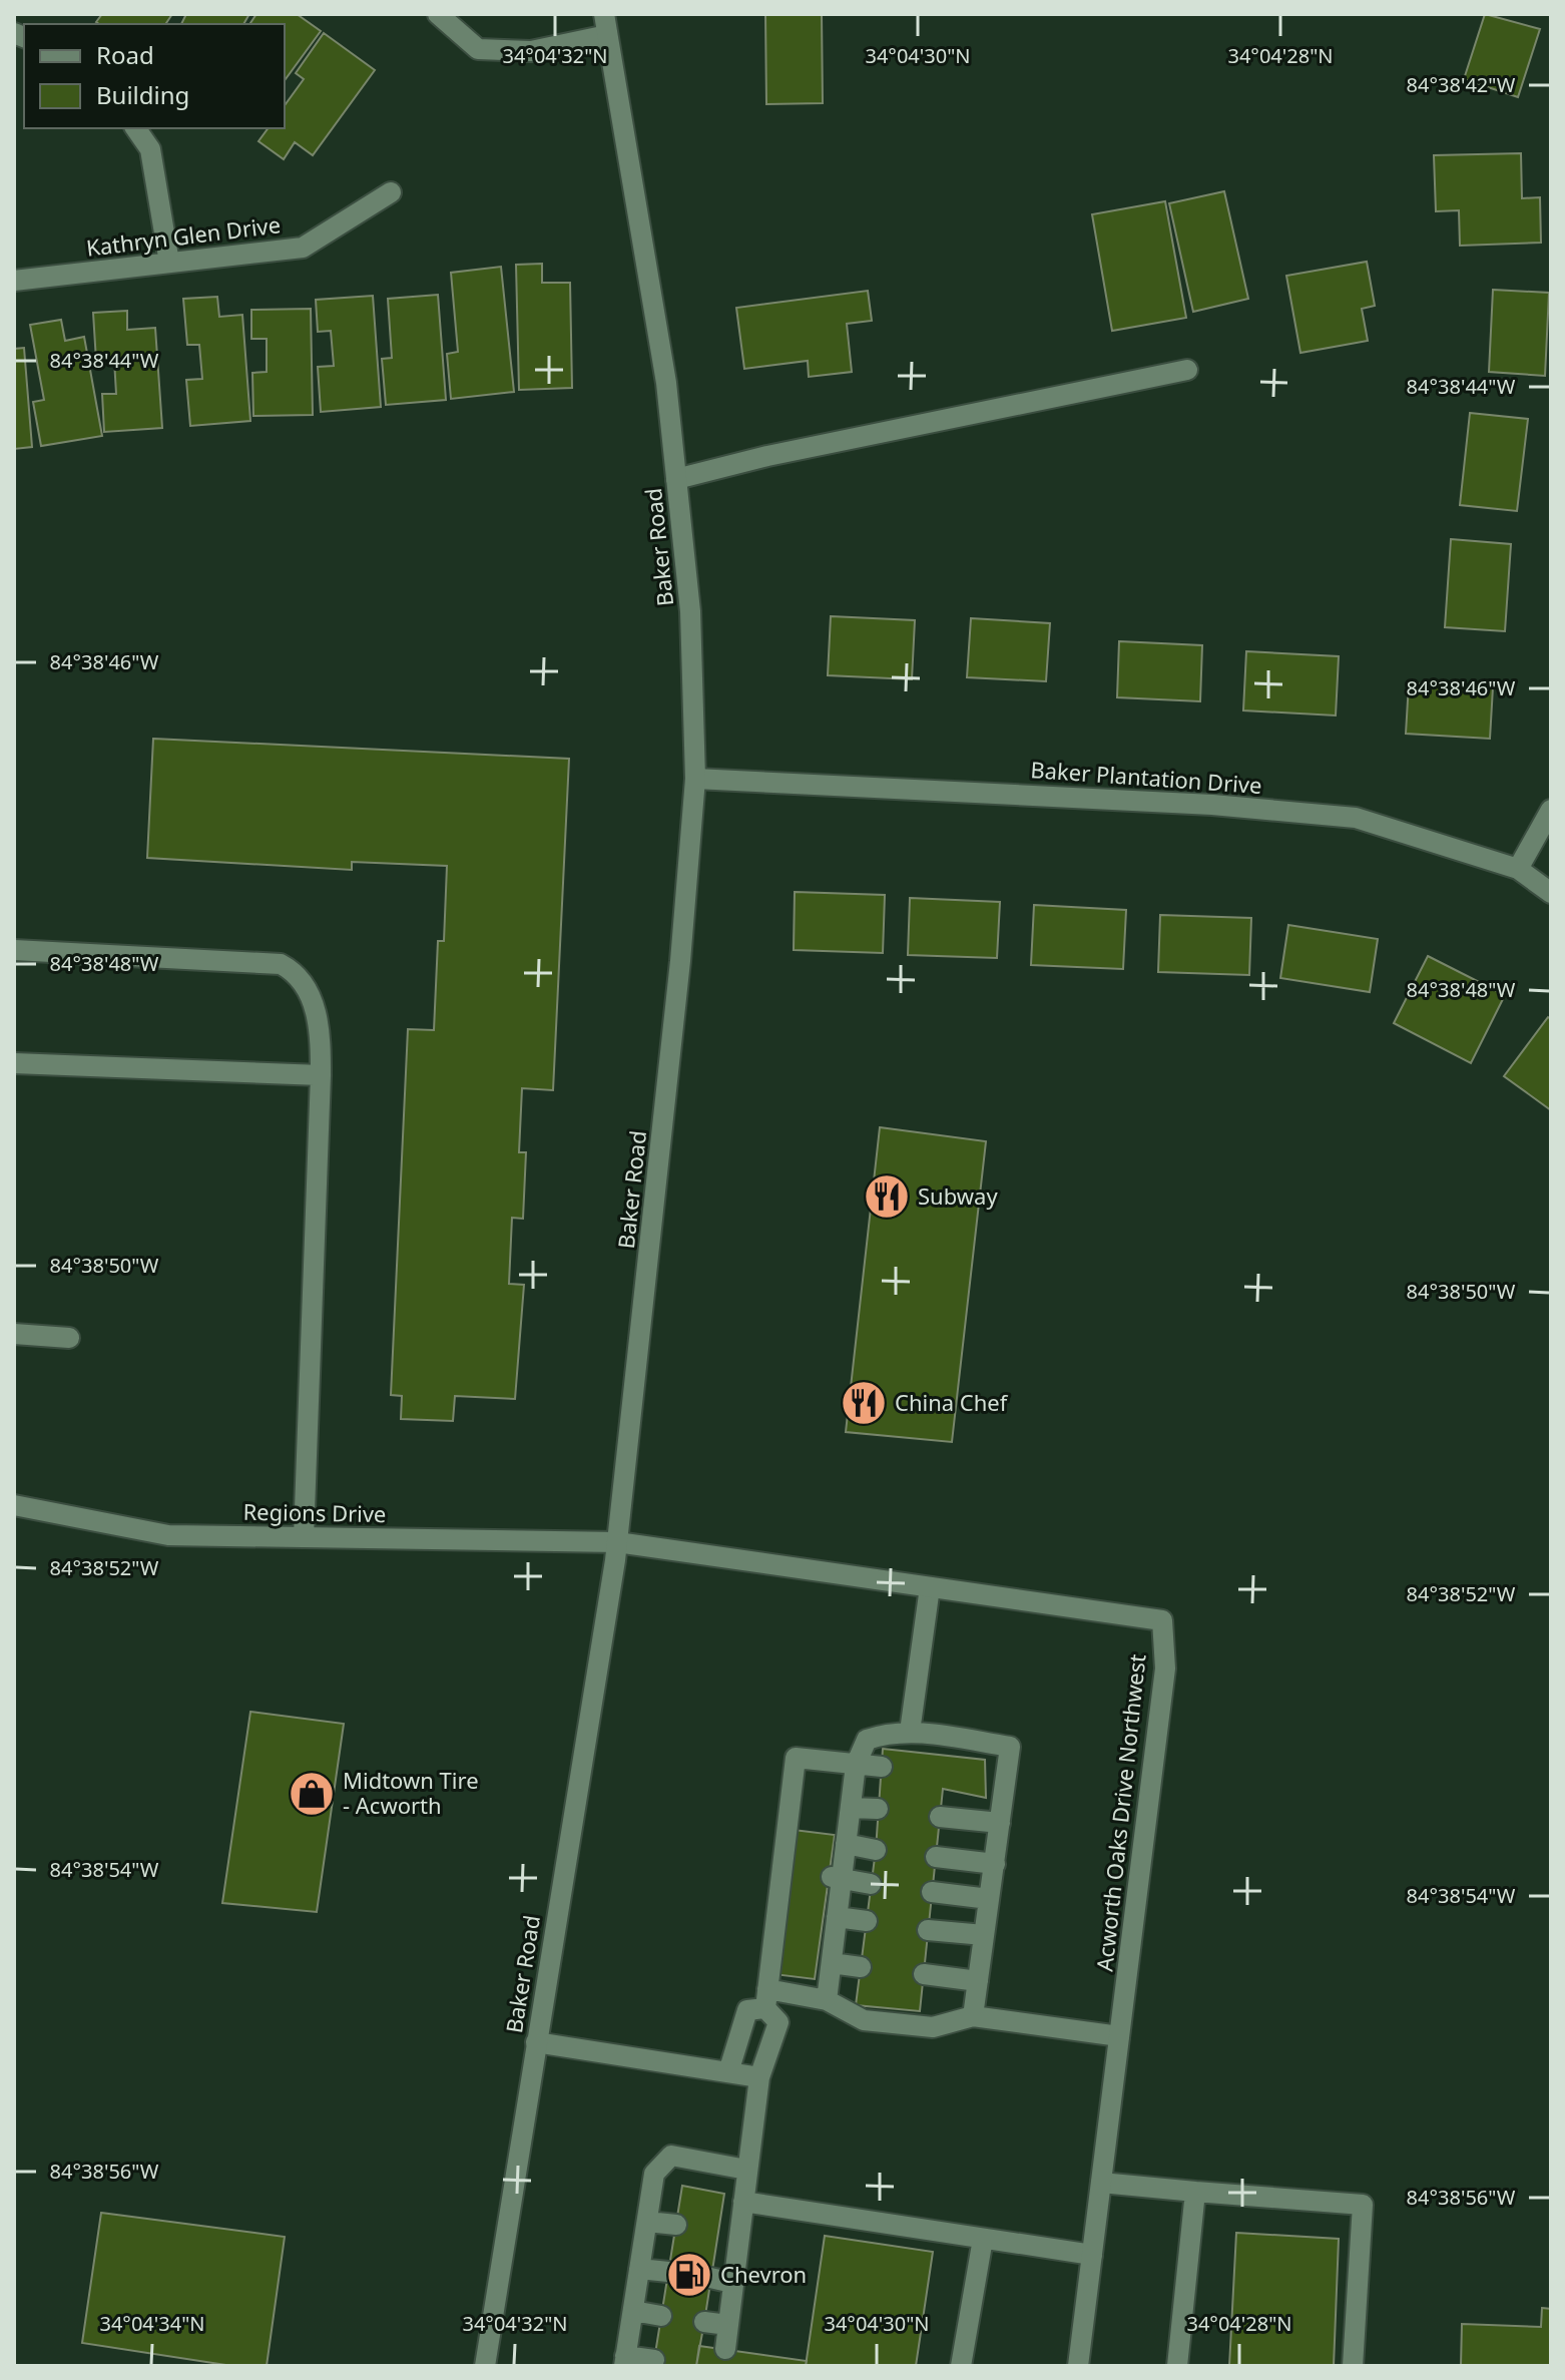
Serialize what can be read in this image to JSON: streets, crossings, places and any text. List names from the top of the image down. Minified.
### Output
{"streets":{"street":["Kathryn Glen Drive","Baker Road","Baker Plantation Drive","Regions Drive","Acworth Oaks Drive Northwest"]},"crossings":[["Baker Road","Baker Plantation Drive"],["Baker Road","Regions Drive"],["Baker Road","Acworth Oaks Drive Northwest"],["Regions Drive","Acworth Oaks Drive Northwest"]],"places":{"restaurant":["Subway","China Chef"],"shop":["Midtown Tire - Acworth"],"fuel station":["Chevron"]},"legend":["Road","Building"],"coordinates":["34°04'32\"N","34°04'30\"N","34°04'28\"N","84°38'42\"W","84°38'44\"W","84°38'46\"W","84°38'48\"W","84°38'50\"W","84°38'52\"W","84°38'54\"W","84°38'56\"W","34°04'34\"N"]}
